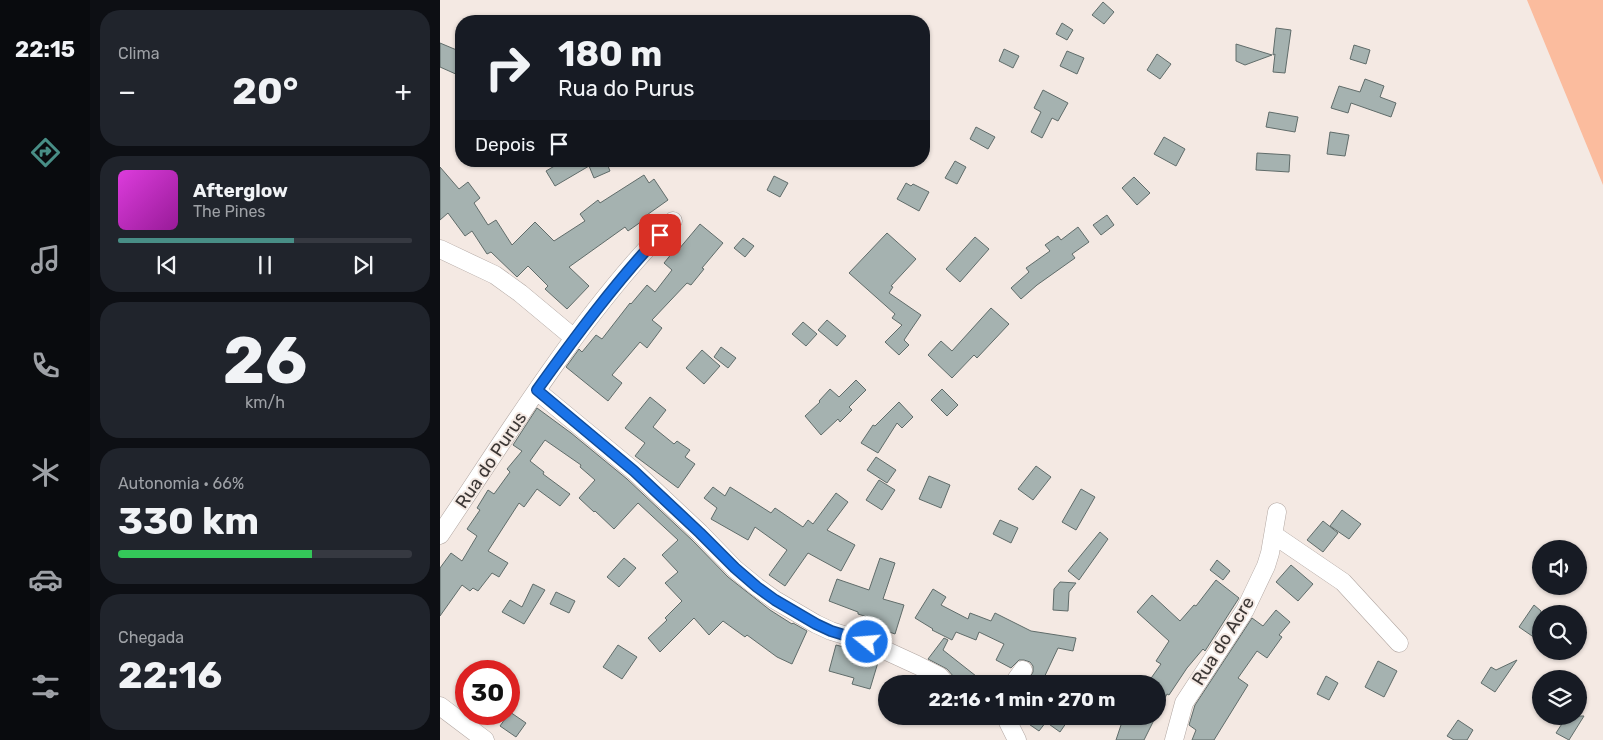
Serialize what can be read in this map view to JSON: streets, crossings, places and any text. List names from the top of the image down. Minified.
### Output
{"streets":{"street":["Rua do Purus","Rua do Acre"]},"page":{"tabs":"22:15","tile":["Clima",["26","km/h"],["Autonomia · 66%","330 km"],["Chegada","22:16"]],"turn":["180 m","Rua do Purus"],"heat":["−","20°","+"],"then":"Depois","song":["Afterglow","The Pines"],"limit":"30","trip":"22:16 · 1 min · 270 m"}}
